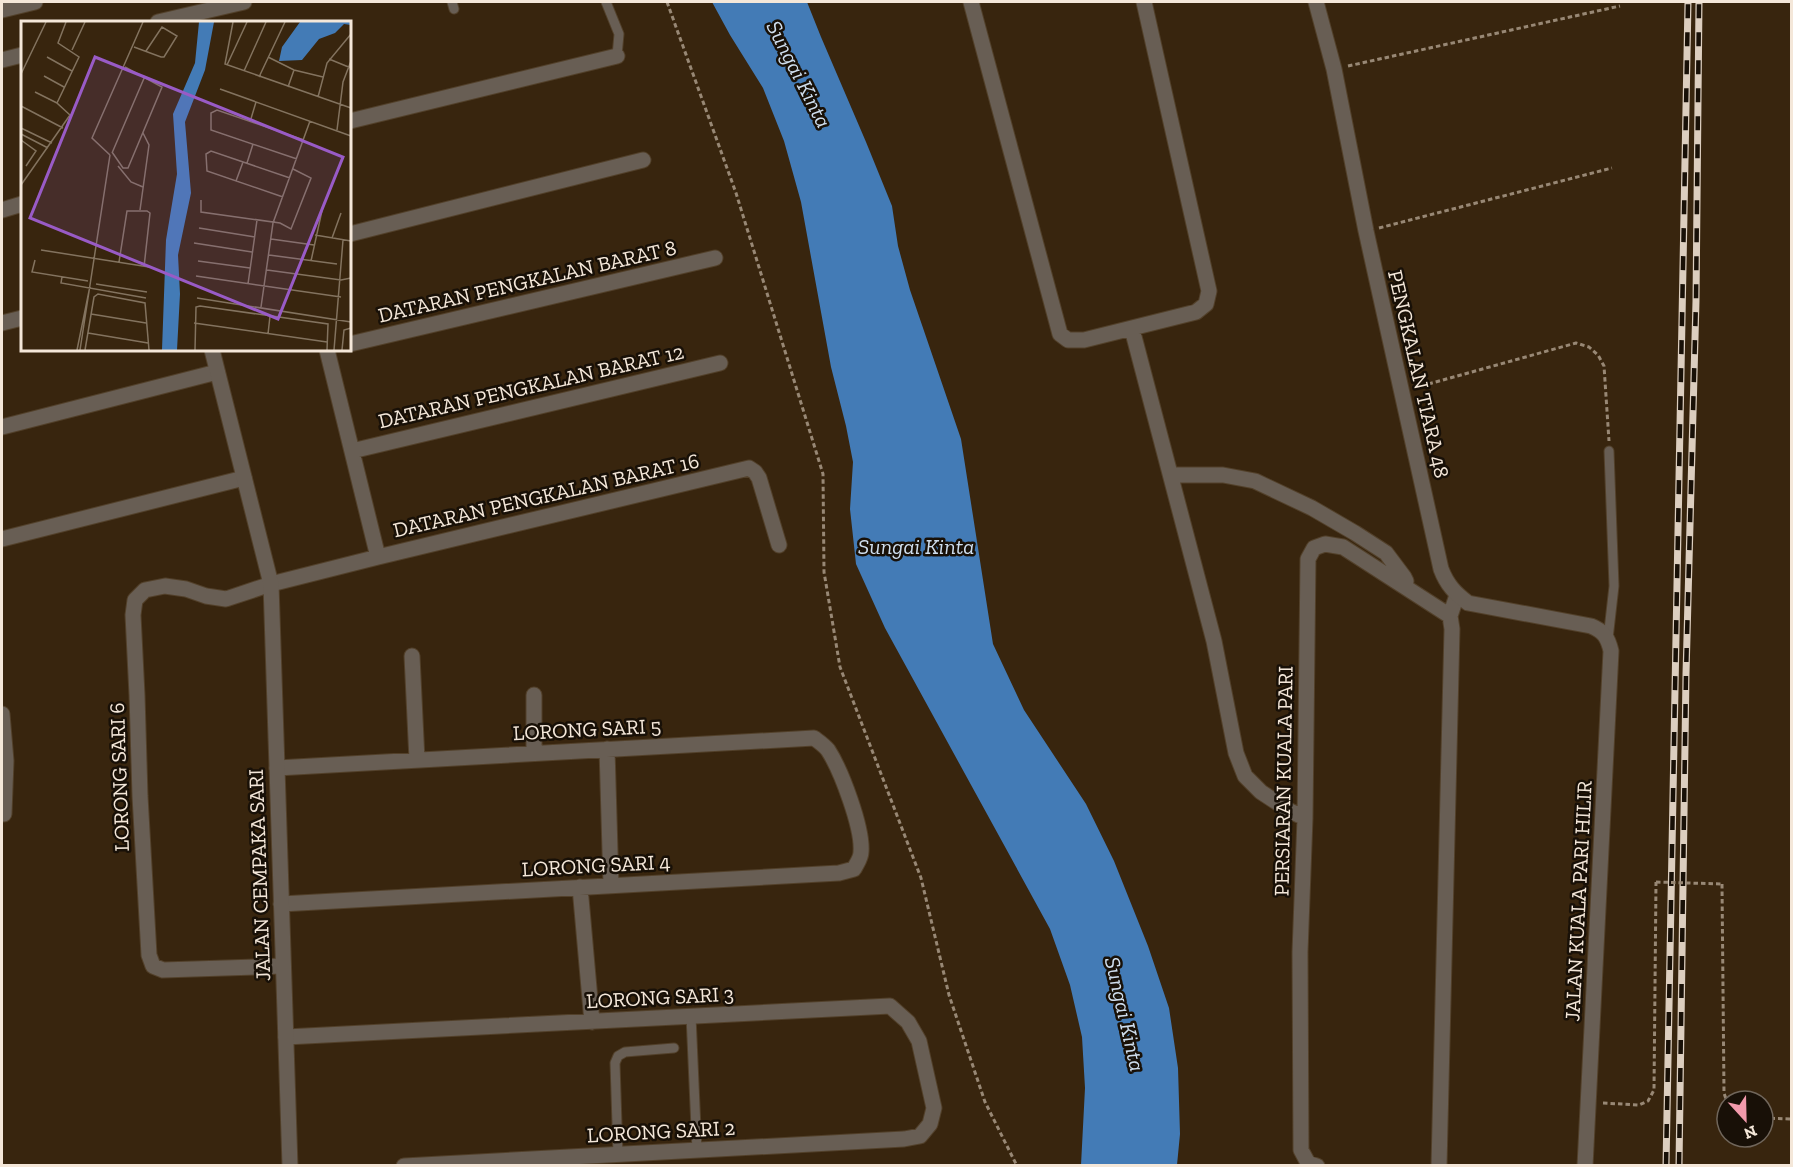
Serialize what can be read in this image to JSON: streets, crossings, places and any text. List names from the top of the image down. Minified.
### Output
{"streets":{"street":["DATARAN PENGKALAN BARAT 8","PENGKALAN TIARA 48","DATARAN PENGKALAN BARAT 12","DATARAN PENGKALAN BARAT 16","LORONG SARI 5","LORONG SARI 6","PERSIARAN KUALA PARI","LORONG SARI 4","JALAN CEMPAKA SARI","JALAN KUALA PARI HILIR","LORONG SARI 3","LORONG SARI 2"]},"crossings":[["DATARAN PENGKALAN BARAT 16","LORONG SARI 6"],["DATARAN PENGKALAN BARAT 16","JALAN CEMPAKA SARI"],["LORONG SARI 5","LORONG SARI 4"],["LORONG SARI 5","JALAN CEMPAKA SARI"],["LORONG SARI 6","JALAN CEMPAKA SARI"],["LORONG SARI 4","JALAN CEMPAKA SARI"],["JALAN CEMPAKA SARI","LORONG SARI 3"],["LORONG SARI 3","LORONG SARI 2"]],"water":["Sungai Kinta"],"north":"bottom"}
